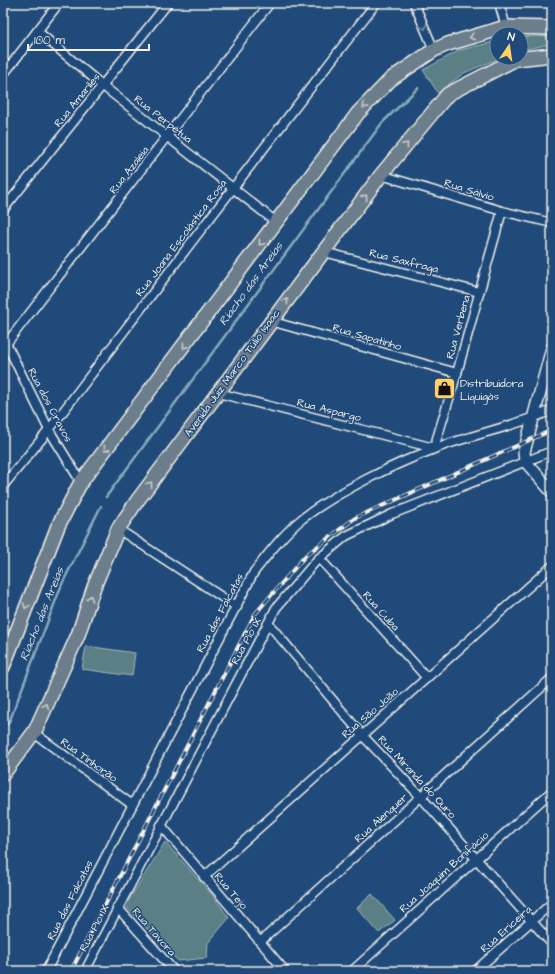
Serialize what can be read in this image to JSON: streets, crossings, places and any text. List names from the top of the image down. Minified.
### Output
{"streets":{"main road":["Avenida Juiz Marco Túlio Isaac"],"street":["Rua Amariles","Rua Perpétua","Rua Azaleia","Rua Sálvio","Rua Joana Escolástica Rosa","Rua Saxfraga","Rua Verbena","Rua Sapatinho","Rua dos Cravos","Rua Aspargo","Rua Cuba","Rua das Falcatas","Rua Pio IX","Rua São João","Rua Tinhorão","Rua Miranda do Ouro","Rua Alenquer","Rua Joaquim Bonifácio","Rua Tejo","Rua Ericeira","Rua Távora"]},"crossings":[["Rua Amariles","Rua Perpétua"],["Rua Perpétua","Rua Azaleia"],["Rua Perpétua","Rua Joana Escolástica Rosa"],["Rua Azaleia","Rua dos Cravos"],["Rua Sálvio","Rua Verbena"],["Rua Sálvio","Avenida Juiz Marco Túlio Isaac"],["Rua Joana Escolástica Rosa","Rua dos Cravos"],["Rua Saxfraga","Rua Verbena"],["Rua Saxfraga","Avenida Juiz Marco Túlio Isaac"],["Rua Verbena","Rua Sapatinho"],["Rua Verbena","Rua Aspargo"],["Rua Verbena","Rua das Falcatas"],["Rua Sapatinho","Avenida Juiz Marco Túlio Isaac"],["Avenida Juiz Marco Túlio Isaac","Rua Aspargo"],["Avenida Juiz Marco Túlio Isaac","Rua Tinhorão"],["Rua Aspargo","Rua das Falcatas"],["Rua Cuba","Rua Pio IX"],["Rua Cuba","Rua São João"],["Rua das Falcatas","Rua Tinhorão"],["Rua Pio IX","Rua Miranda do Ouro"],["Rua Pio IX","Rua Tejo"],["Rua Pio IX","Rua Távora"],["Rua São João","Rua Miranda do Ouro"],["Rua São João","Rua Tejo"],["Rua Miranda do Ouro","Rua Alenquer"],["Rua Miranda do Ouro","Rua Joaquim Bonifácio"],["Rua Miranda do Ouro","Rua Ericeira"],["Rua Alenquer","Rua Tejo"]],"water":["Riacho das Areias"],"places":{"shop":["Distribuidora Liquigás"]},"scale_bar":"100 m","north":"top"}
